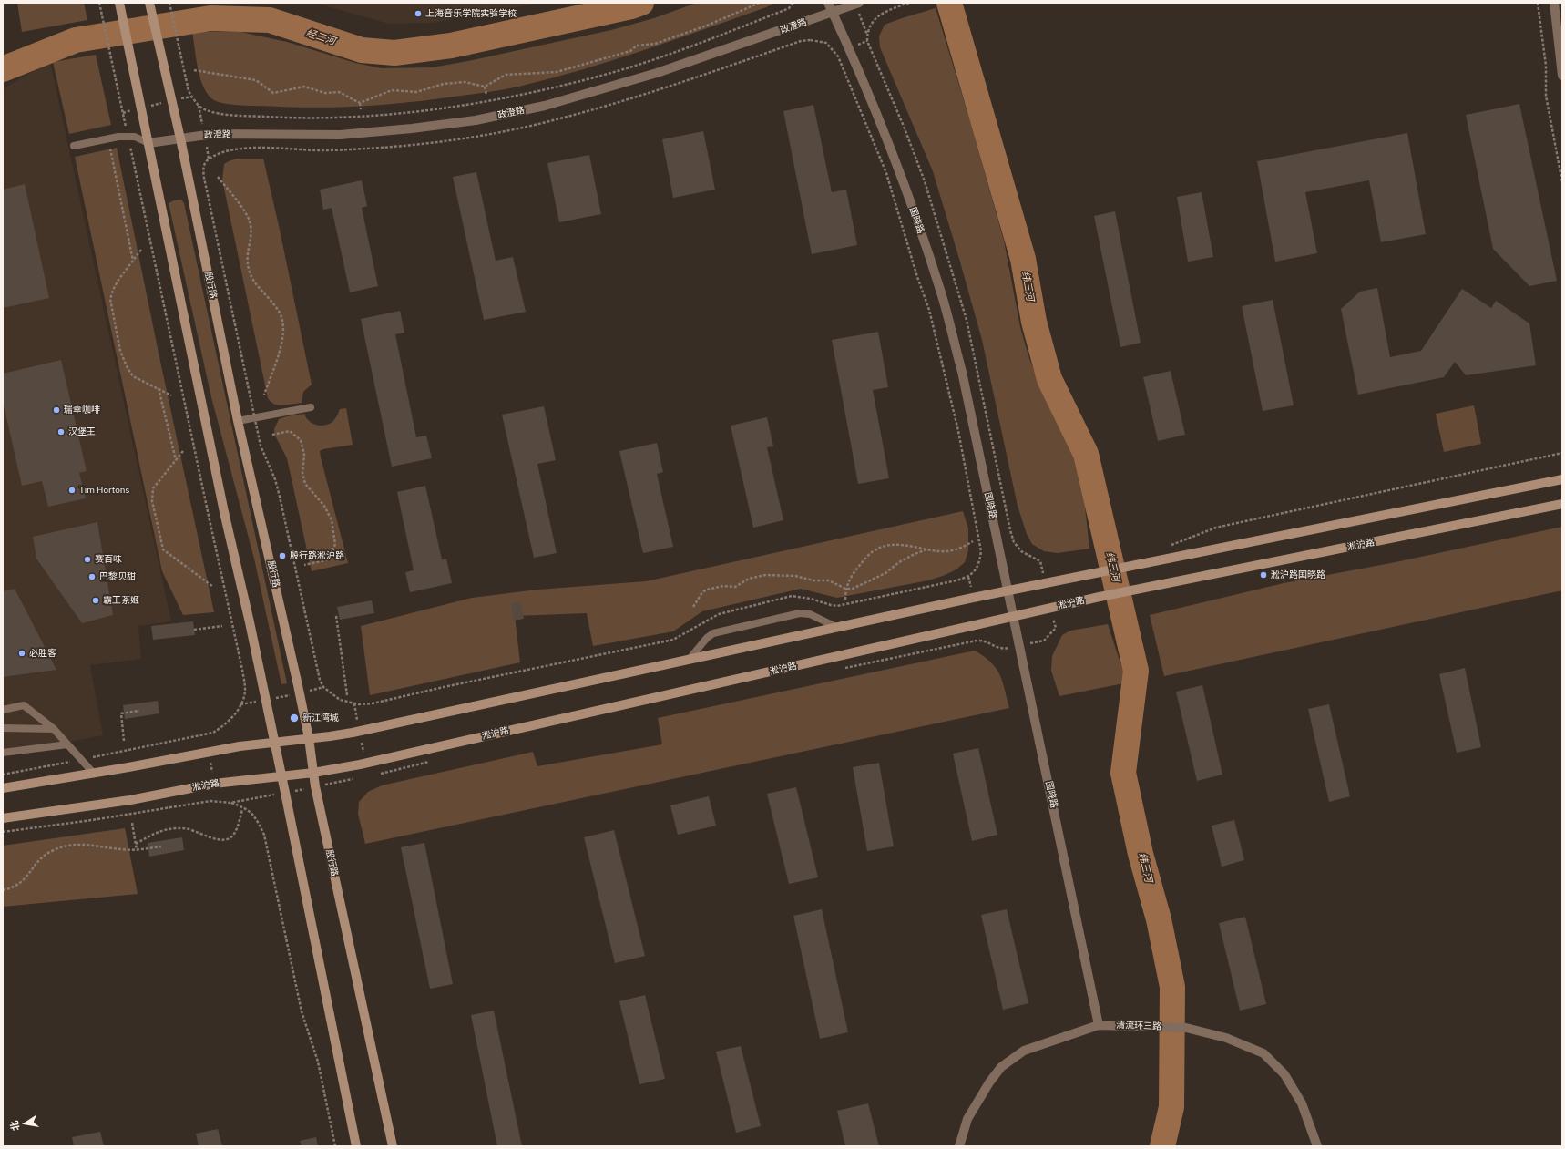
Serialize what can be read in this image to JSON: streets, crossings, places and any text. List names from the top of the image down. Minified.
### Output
{"streets":{"main road":["殷行路","淞沪路"],"street":["政澄路","国晓路","清流环三路"]},"crossings":[["政澄路","国晓路"],["政澄路","殷行路"],["国晓路","淞沪路"],["国晓路","清流环三路"],["殷行路","淞沪路"]],"water":["经二河","纬三河"],"places":["上海音乐学院实验学校","瑞幸咖啡","汉堡王","Tim Hortons","殷行路淞沪路","赛百味","淞沪路国晓路","巴黎贝甜","霸王茶姬","必胜客","新江湾城"],"north":"left"}
